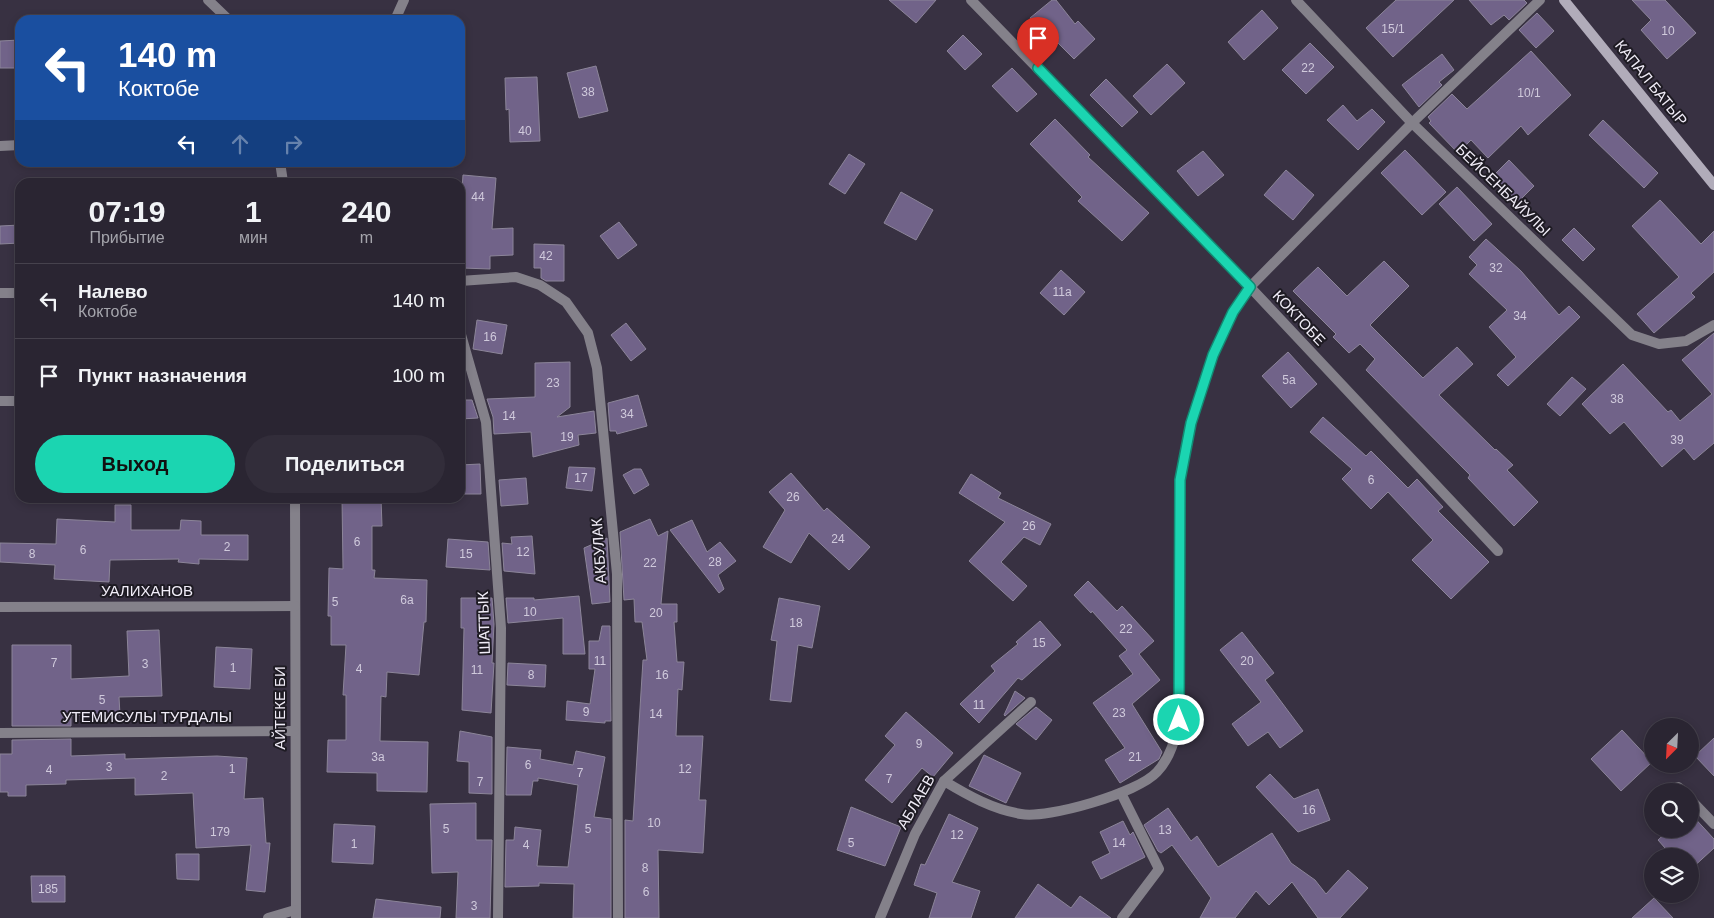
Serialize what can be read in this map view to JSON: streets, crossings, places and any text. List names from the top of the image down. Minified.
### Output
{"streets":{"main road":["КАПАЛ БАТЫР"],"street":["БЕЙСЕНБАЙУЛЫ","КОКТОБЕ","АКБУЛАК","УАЛИХАНОВ","ШАТТЫК","АЙТЕКЕ БИ","УТЕМИСУЛЫ ТУРДАЛЫ","АБЛАЕВ"]},"crossings":[["УАЛИХАНОВ","АЙТЕКЕ БИ"],["АЙТЕКЕ БИ","УТЕМИСУЛЫ ТУРДАЛЫ"]],"house_numbers":["15/1","10","22","38","10/1","40","44","42","32","11а","34","16","5а","23","38","34","14","19","39","17","6","26","26","24","6","2","6","12","8","15","28","22","6а","5","10","20","18","22","15","11","20","7","3","1","4","11","8","16","5","11","9","23","14","9","3а","21","6","3","1","12","4","7","2","7","7","16","10","5","5","13","179","12","5","14","1","4","8","185","6","3"],"north":"bottom left","page":{"turn":["140 m","Коктобе"],"eta":["07:19","Прибытие","1","мин","240","m"],"list":[{"name":"Налево","note":"Коктобе","value":"140 m"},{"name":"Пункт назначения","value":"100 m"}],"buttons":["Выход","Поделиться"]}}
